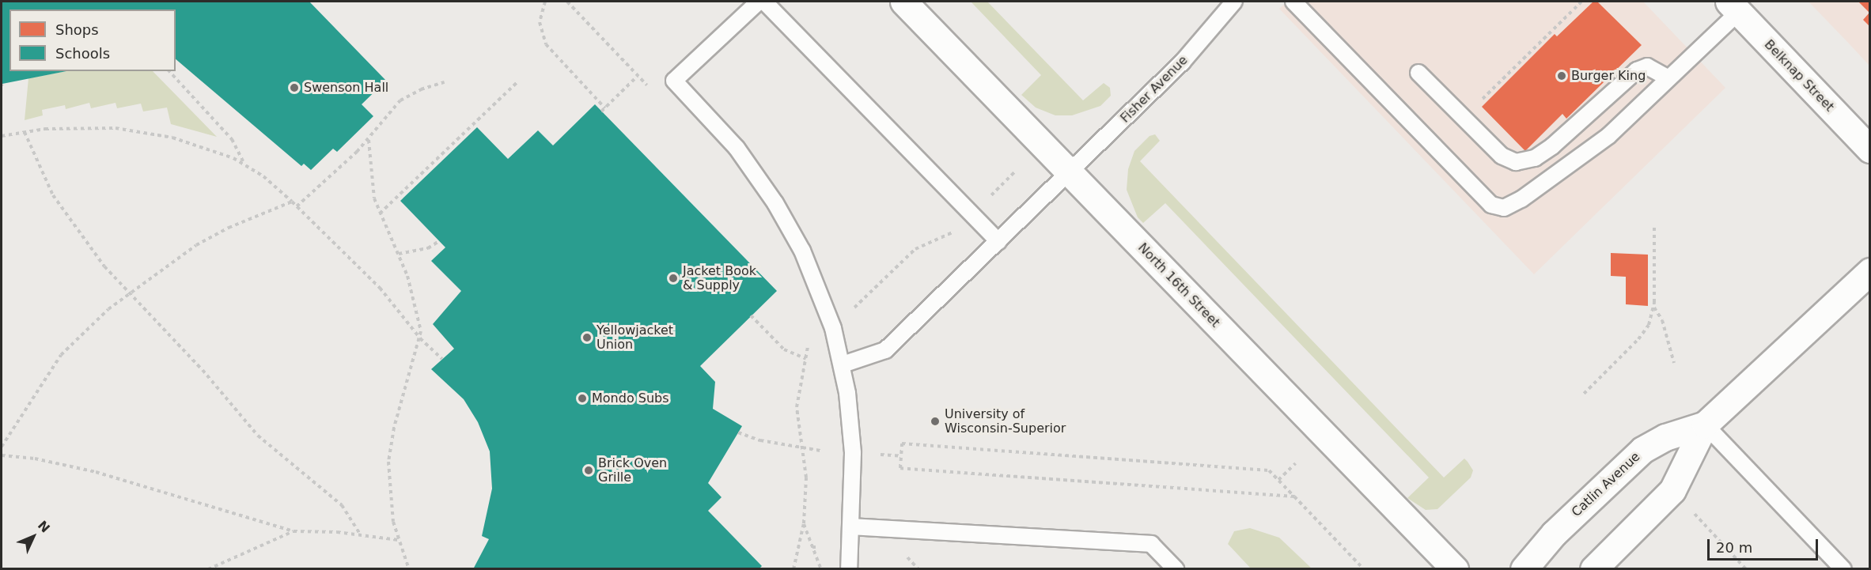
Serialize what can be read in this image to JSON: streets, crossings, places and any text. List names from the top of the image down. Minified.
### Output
{"streets":{"main road":["Belknap Street","North 16th Street","Catlin Avenue"],"lane":["Fisher Avenue"]},"crossings":[["Fisher Avenue","North 16th Street"]],"places":["Burger King","Swenson Hall","Jacket Book & Supply","Yellowjacket Union","Mondo Subs","University of Wisconsin-Superior","Brick Oven Grille"],"legend":["Shops","Schools"],"scale_bar":"20 m","north":"top right"}
